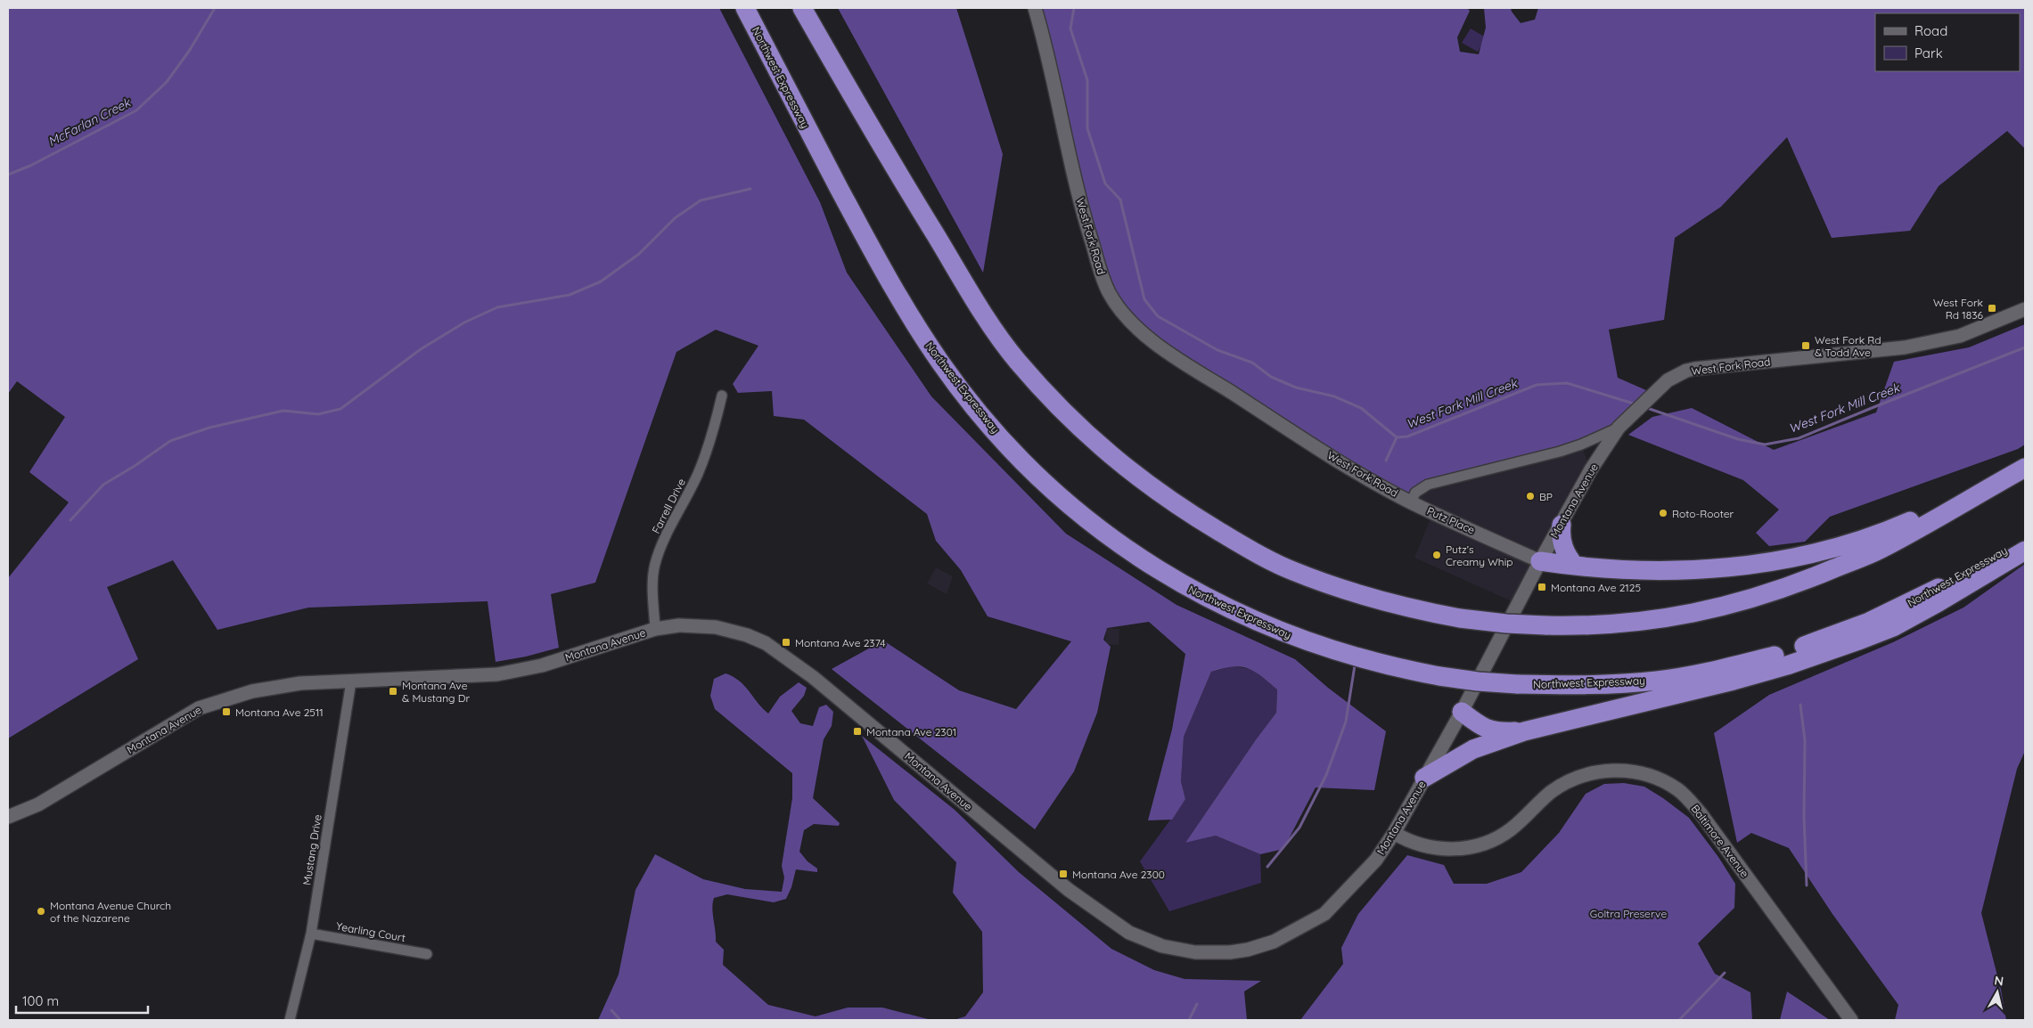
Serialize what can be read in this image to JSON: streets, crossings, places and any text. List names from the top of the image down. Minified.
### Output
{"streets":{"highway":["Northwest Expressway"],"street":["West Fork Road","Montana Avenue","Farrell Drive","Putz Place","Baltimore Avenue","Mustang Drive","Yearling Court"]},"crossings":[["West Fork Road","Montana Avenue"],["West Fork Road","Putz Place"],["Montana Avenue","Farrell Drive"],["Montana Avenue","Putz Place"],["Montana Avenue","Baltimore Avenue"],["Montana Avenue","Mustang Drive"],["Mustang Drive","Yearling Court"]],"water":["McFarlan Creek","West Fork Mill Creek"],"parks":["Goltra Preserve"],"places":{"transit":["West Fork Rd 1836","West Fork Rd & Todd Ave","Montana Ave 2125","Montana Ave 2374","Montana Ave & Mustang Dr","Montana Ave 2511","Montana Ave 2301","Montana Ave 2300"],"other":["BP","Roto-Rooter","Putz’s Creamy Whip","Montana Avenue Church of the Nazarene"]},"legend":["Road","Park"],"scale_bar":"100 m","north":"top"}
